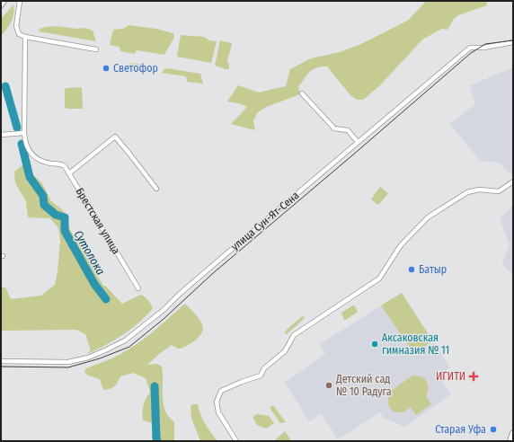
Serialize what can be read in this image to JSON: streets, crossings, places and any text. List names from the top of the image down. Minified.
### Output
{"streets":{"street":["Брестская улица","улица Сун-Ят-Сена"]},"water":["Сутолока"],"places":{"other":["Светофор","Батыр","Аксаковская гимназия № 11","Детский сад № 10 Радуга","Старая Уфа"],"health":["ИГИТИ"]}}
